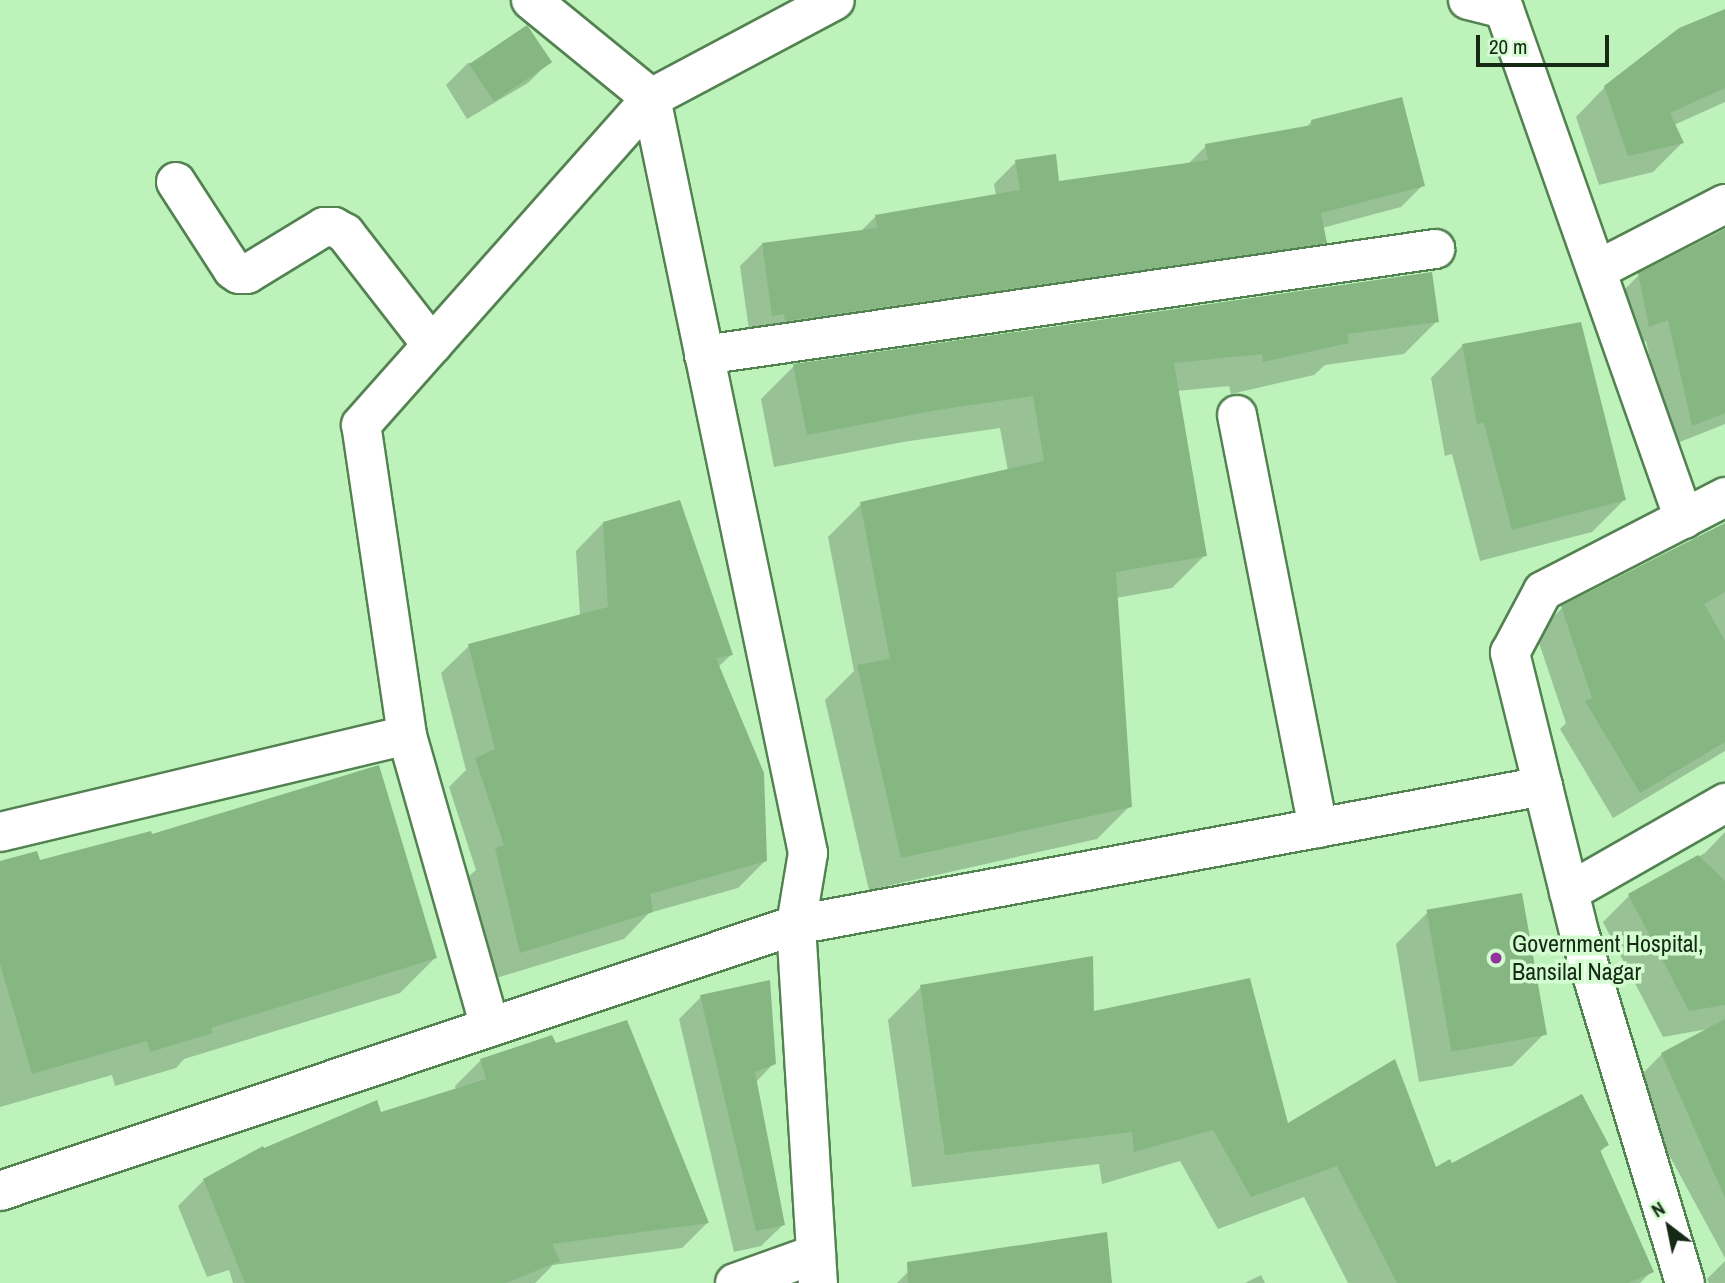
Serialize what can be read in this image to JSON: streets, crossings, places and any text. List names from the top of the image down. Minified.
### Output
{"places":["Government Hospital, Bansilal Nagar"],"scale_bar":"20 m","north":"top left"}
